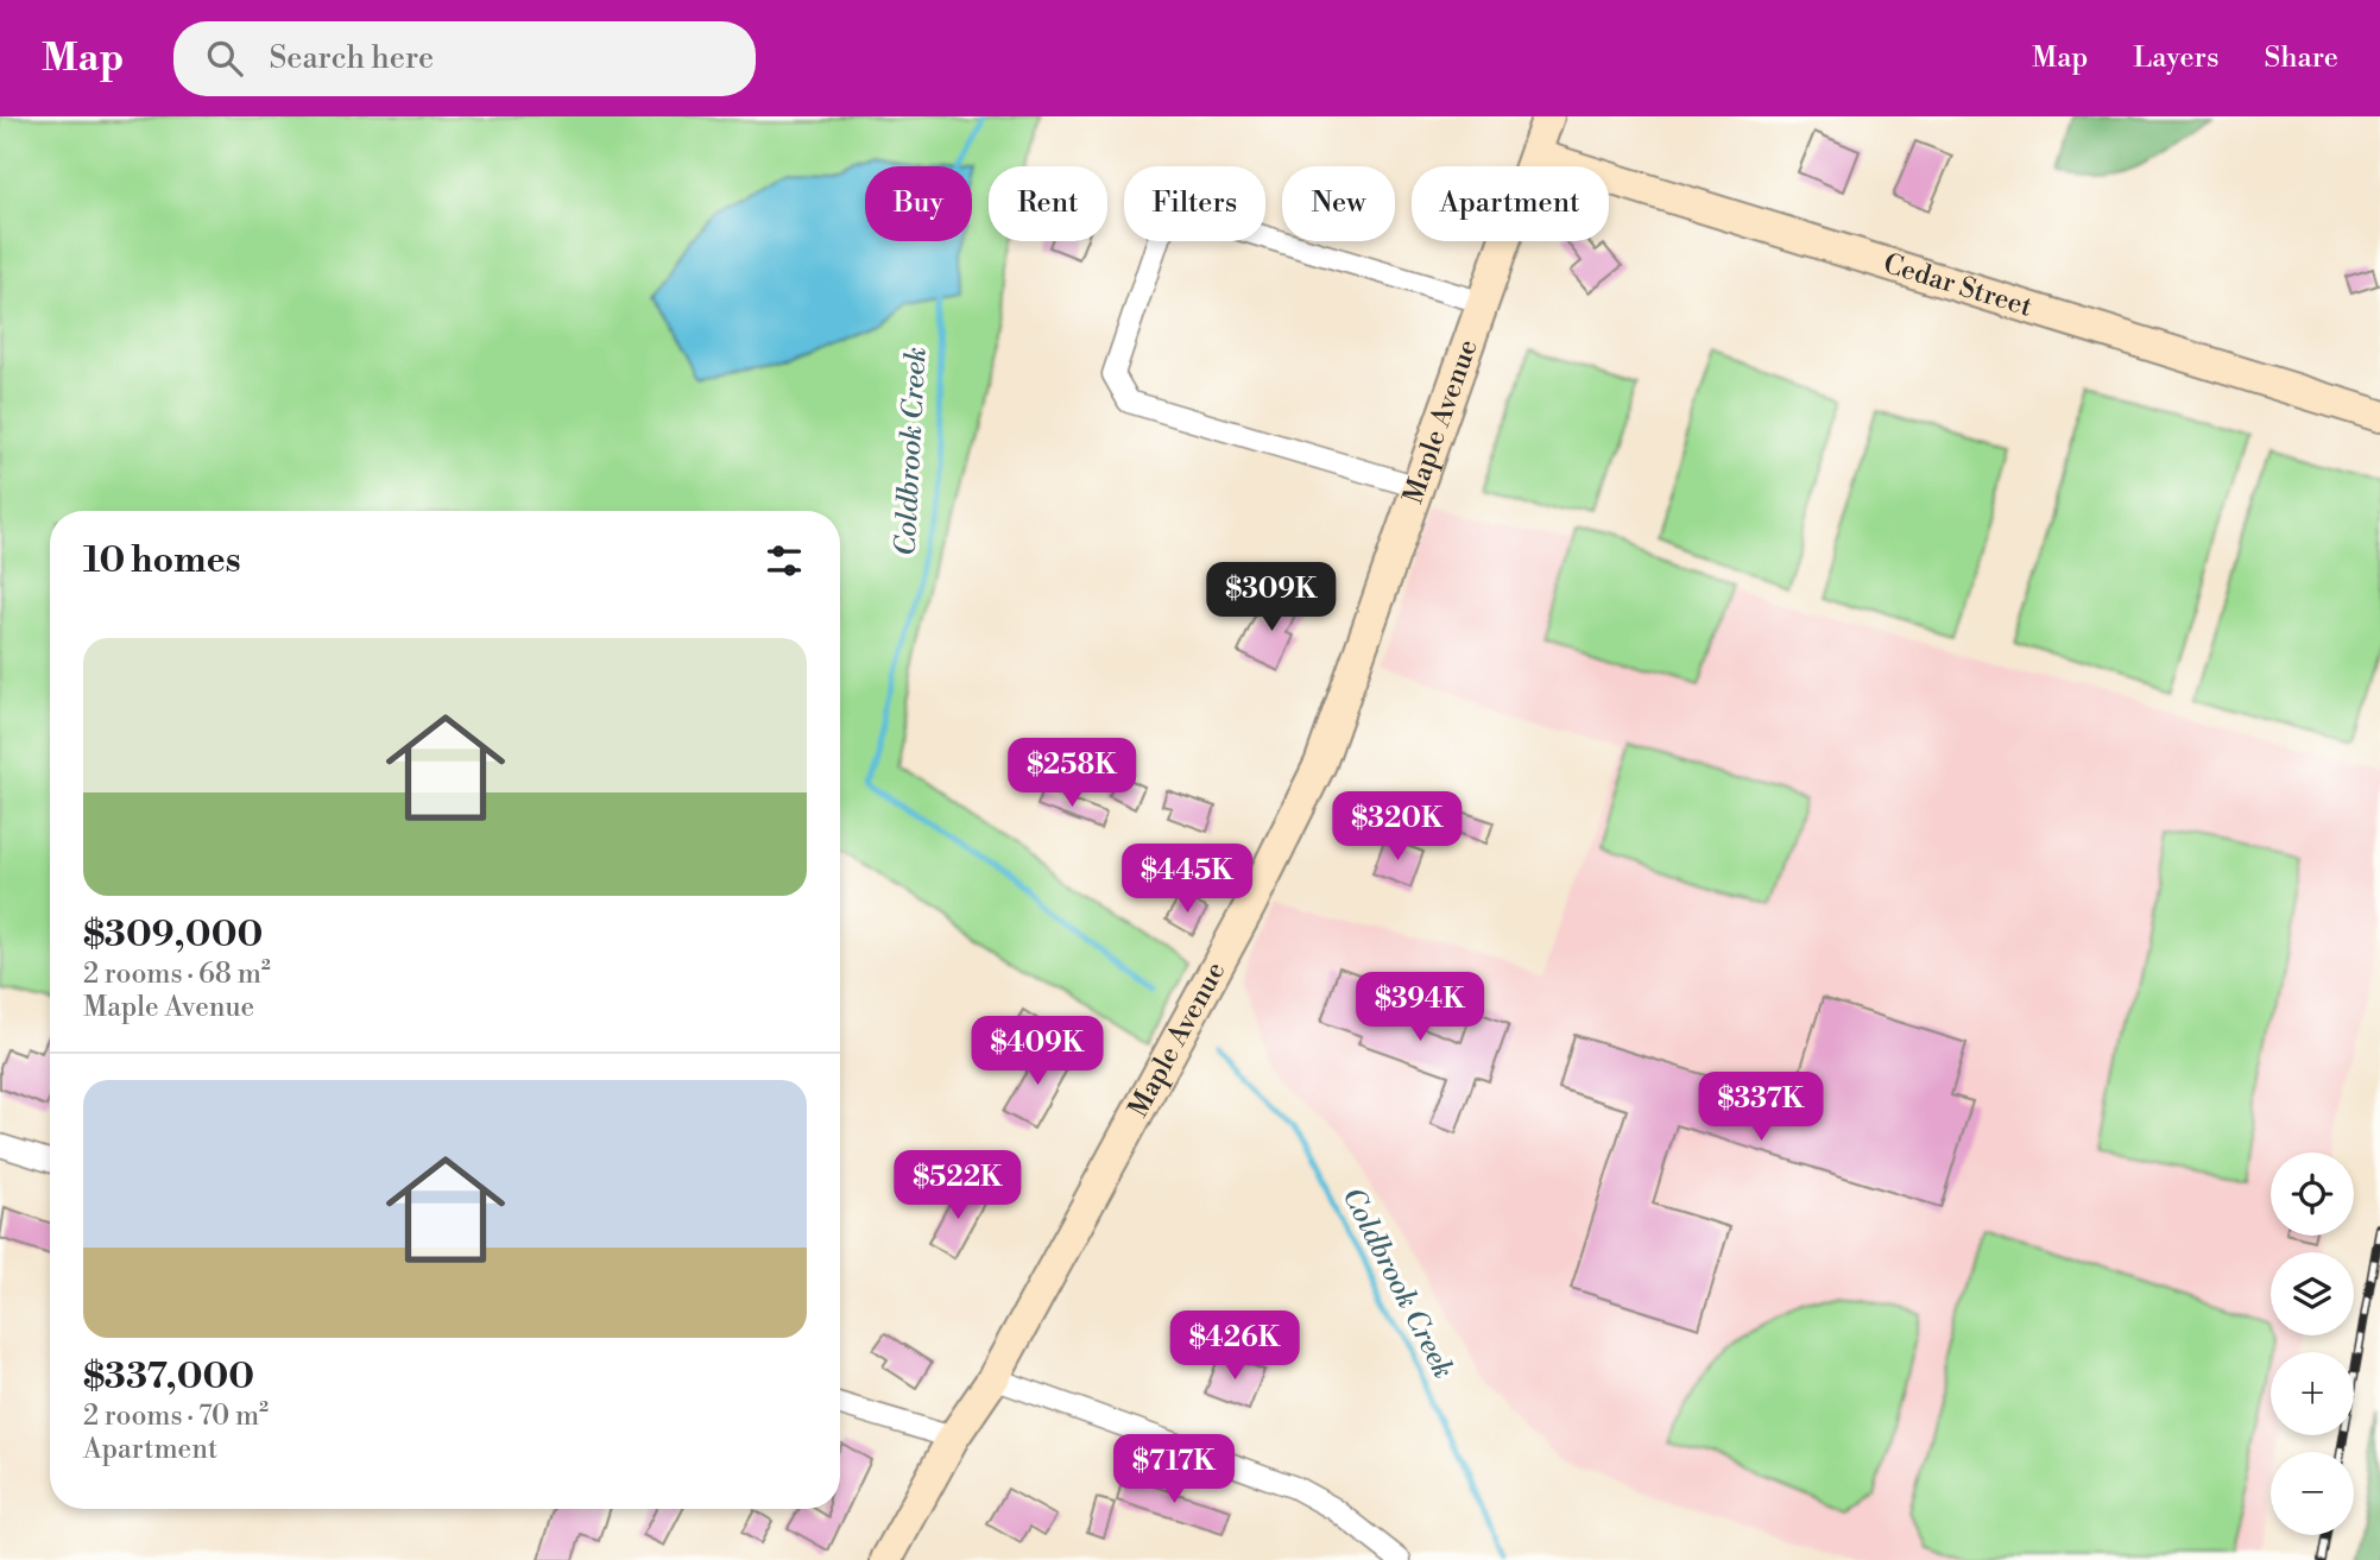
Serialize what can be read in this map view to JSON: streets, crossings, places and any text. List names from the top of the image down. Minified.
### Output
{"streets":{"main road":["Cedar Street","Maple Avenue"]},"crossings":[["Cedar Street","Maple Avenue"]],"water":["Coldbrook Creek"],"page":{"header":"Map","search":"Search here","nav":["Map","Layers","Share"],"chip":["Buy","Rent","Filters","New","Apartment"],"heading":"10 homes","price":["$309K","$258K","$320K","$445K","$394K","$409K","$337K","$522K","$426K","$717K"],"list":[{"name":"$309,000","note":"2 rooms · 68 m² · Maple Avenue"},{"name":"$337,000","note":"2 rooms · 70 m² · Apartment"}],"map_buttons":["+","−"]}}
